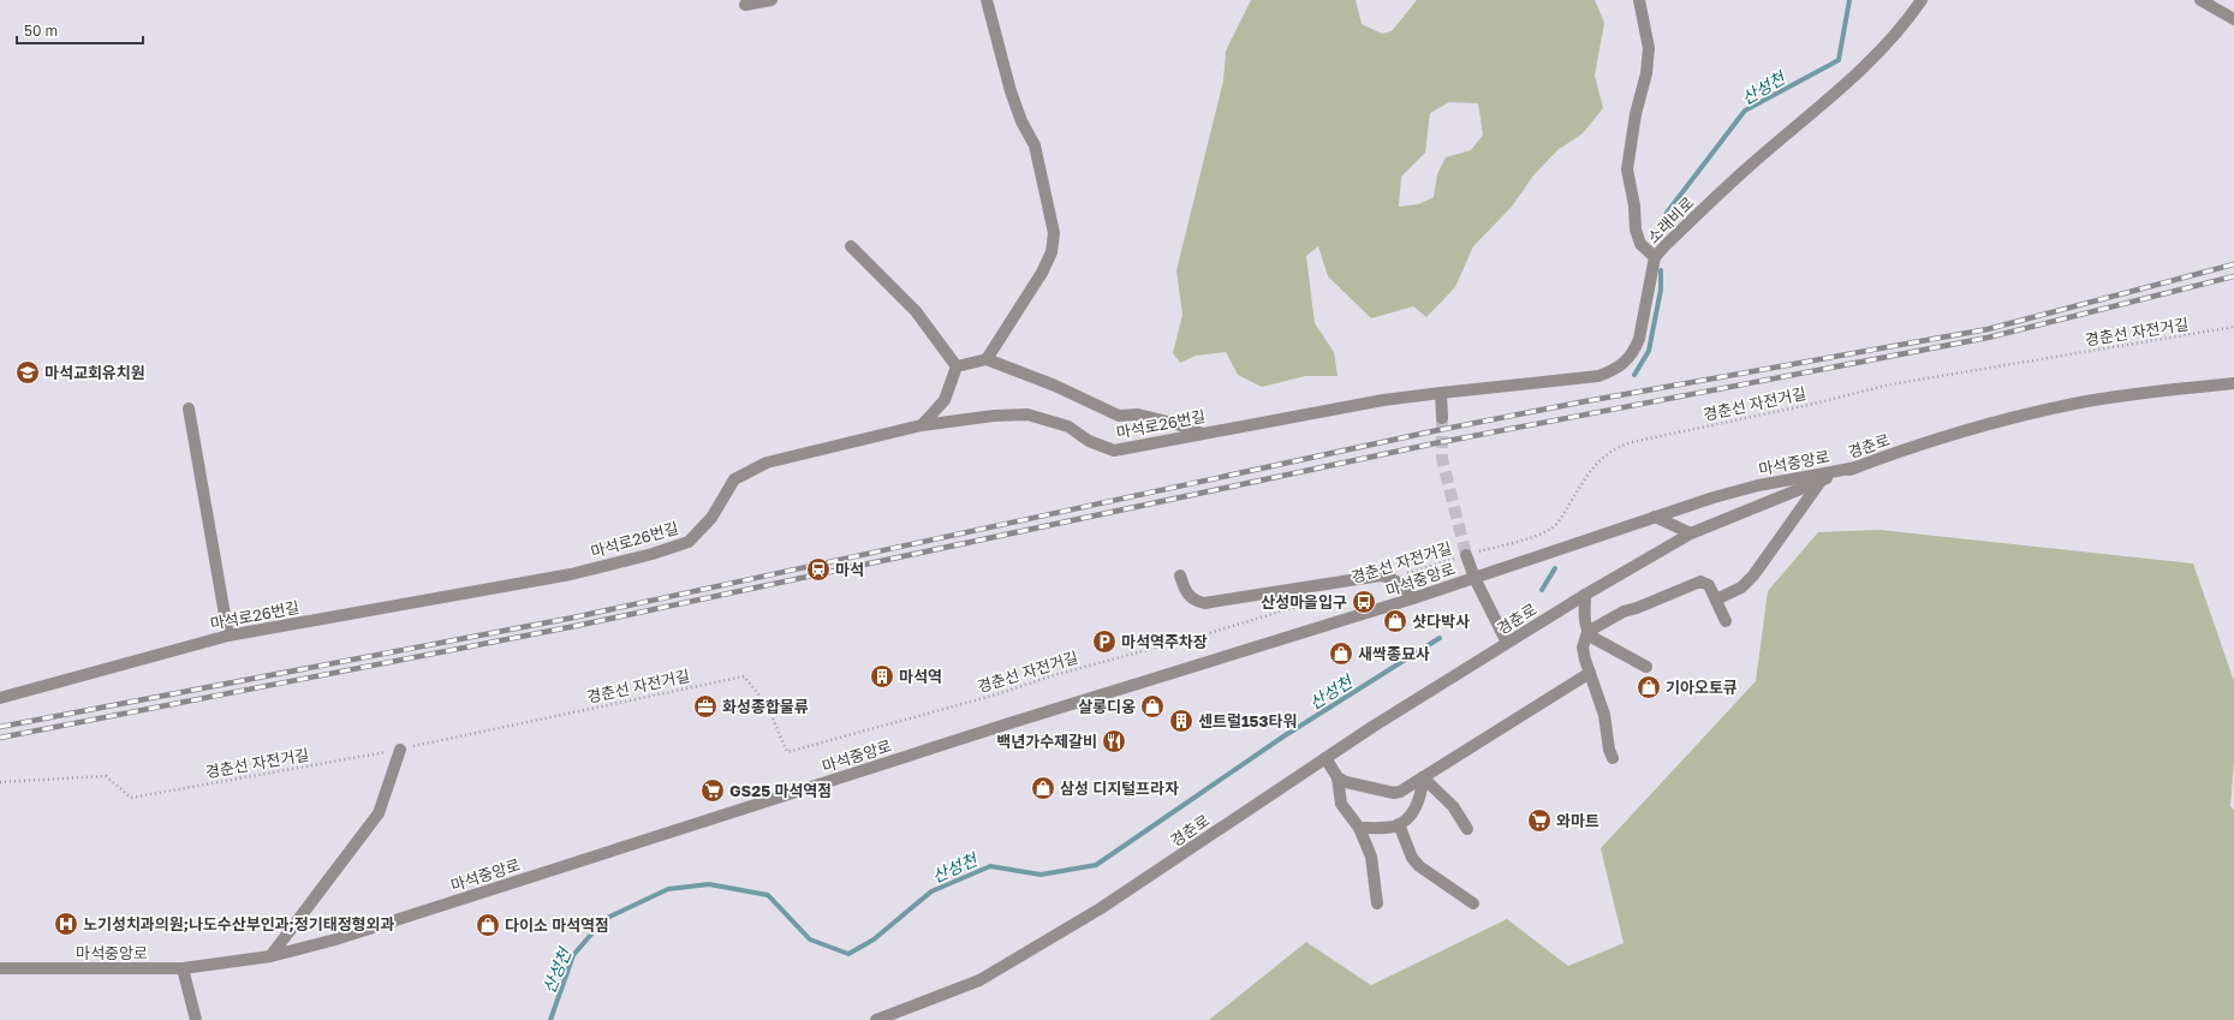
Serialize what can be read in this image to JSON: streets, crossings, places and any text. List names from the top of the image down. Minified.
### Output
{"streets":{"street":["소래비로","마석로26번길","경춘로","마석중앙로"],"path":["경춘선 자전거길"]},"crossings":[["소래비로","마석로26번길"],["경춘로","마석중앙로"]],"water":["산성천"],"places":{"school or university":["마석교회유치원"],"station":["마석"],"bus stop":["산성마을입구"],"shop":["샷다박사","새싹종묘사","기아오토큐","살롱디옹","삼성 디지털프라자","다이소 마석역점"],"parking":["마석역주차장"],"building":["마석역","센트럴153타워"],"office":["화성종합물류"],"restaurant":["백년가수제갈비"],"supermarket":["GS25 마석역점","와마트"],"hospital":["노기성치과의원;나도수산부인과;정기태정형외과"]},"scale_bar":"50 m"}
